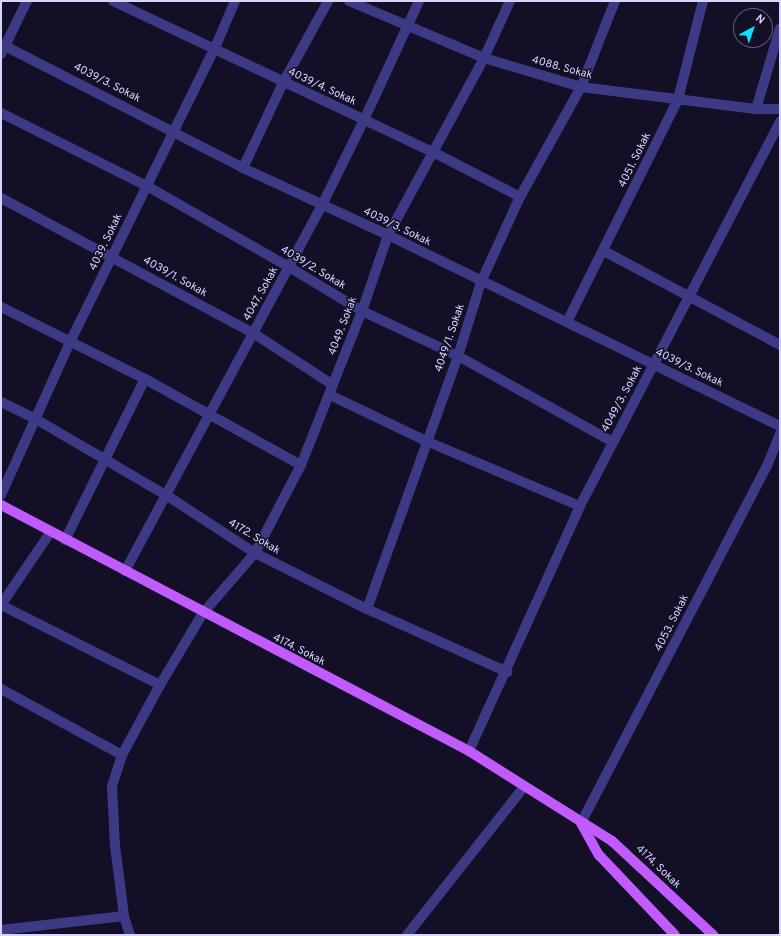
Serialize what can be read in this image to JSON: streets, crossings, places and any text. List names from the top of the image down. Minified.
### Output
{"streets":{"main road":["4174. Sokak"],"street":["4088. Sokak","4039/3. Sokak","4039/4. Sokak","4051. Sokak","4039. Sokak","4039/2. Sokak","4039/1. Sokak","4047. Sokak","4049. Sokak","4049/1. Sokak","4049/3. Sokak","4172. Sokak","4053. Sokak"]},"crossings":[["4088. Sokak","4051. Sokak"],["4088. Sokak","4047. Sokak"],["4088. Sokak","4049. Sokak"],["4088. Sokak","4049/1. Sokak"],["4039/3. Sokak","4051. Sokak"],["4039/3. Sokak","4039. Sokak"],["4039/3. Sokak","4047. Sokak"],["4039/3. Sokak","4049. Sokak"],["4039/3. Sokak","4049/1. Sokak"],["4039/3. Sokak","4049/3. Sokak"],["4039/4. Sokak","4039. Sokak"],["4039/4. Sokak","4047. Sokak"],["4039/4. Sokak","4049. Sokak"],["4039/4. Sokak","4049/1. Sokak"],["4039. Sokak","4039/2. Sokak"],["4039. Sokak","4039/1. Sokak"],["4039. Sokak","4172. Sokak"],["4039/2. Sokak","4047. Sokak"],["4039/2. Sokak","4049. Sokak"],["4039/2. Sokak","4049/1. Sokak"],["4039/2. Sokak","4049/3. Sokak"],["4039/1. Sokak","4047. Sokak"],["4039/1. Sokak","4049. Sokak"],["4039/1. Sokak","4049/1. Sokak"],["4039/1. Sokak","4049/3. Sokak"],["4047. Sokak","4172. Sokak"],["4047. Sokak","4174. Sokak"],["4049. Sokak","4172. Sokak"],["4049. Sokak","4174. Sokak"],["4049/1. Sokak","4172. Sokak"],["4049/3. Sokak","4172. Sokak"],["4049/3. Sokak","4174. Sokak"],["4053. Sokak","4174. Sokak"]],"north":"top right"}
